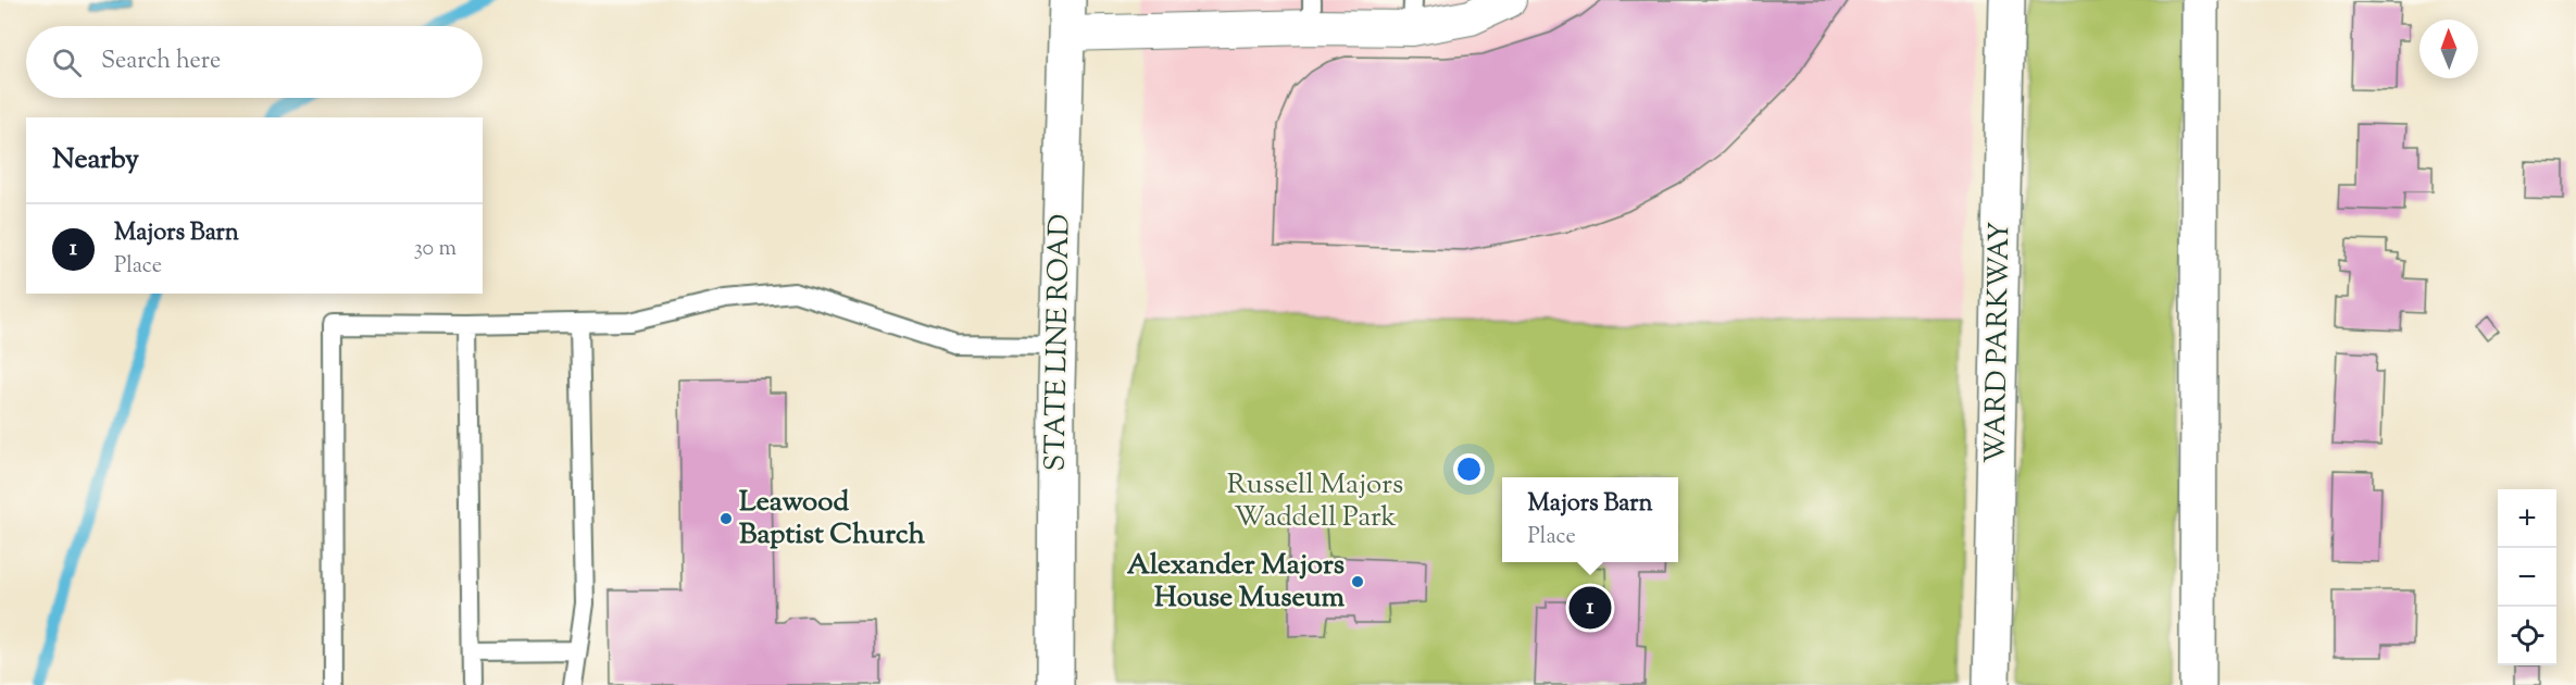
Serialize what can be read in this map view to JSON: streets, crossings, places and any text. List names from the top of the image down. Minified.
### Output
{"streets":{"main road":["STATE LINE ROAD","WARD PARKWAY"]},"parks":["Russell Majors Waddell Park"],"places":["Leawood Baptist Church","Alexander Majors House Museum"],"north":"top","page":{"search":"Search here","heading":"Nearby","list":[{"mark":"1","name":"Majors Barn","note":"Place","value":"30 m"}],"popup":["Majors Barn","Place"],"map_buttons":["+","−"],"pins":"1"}}
